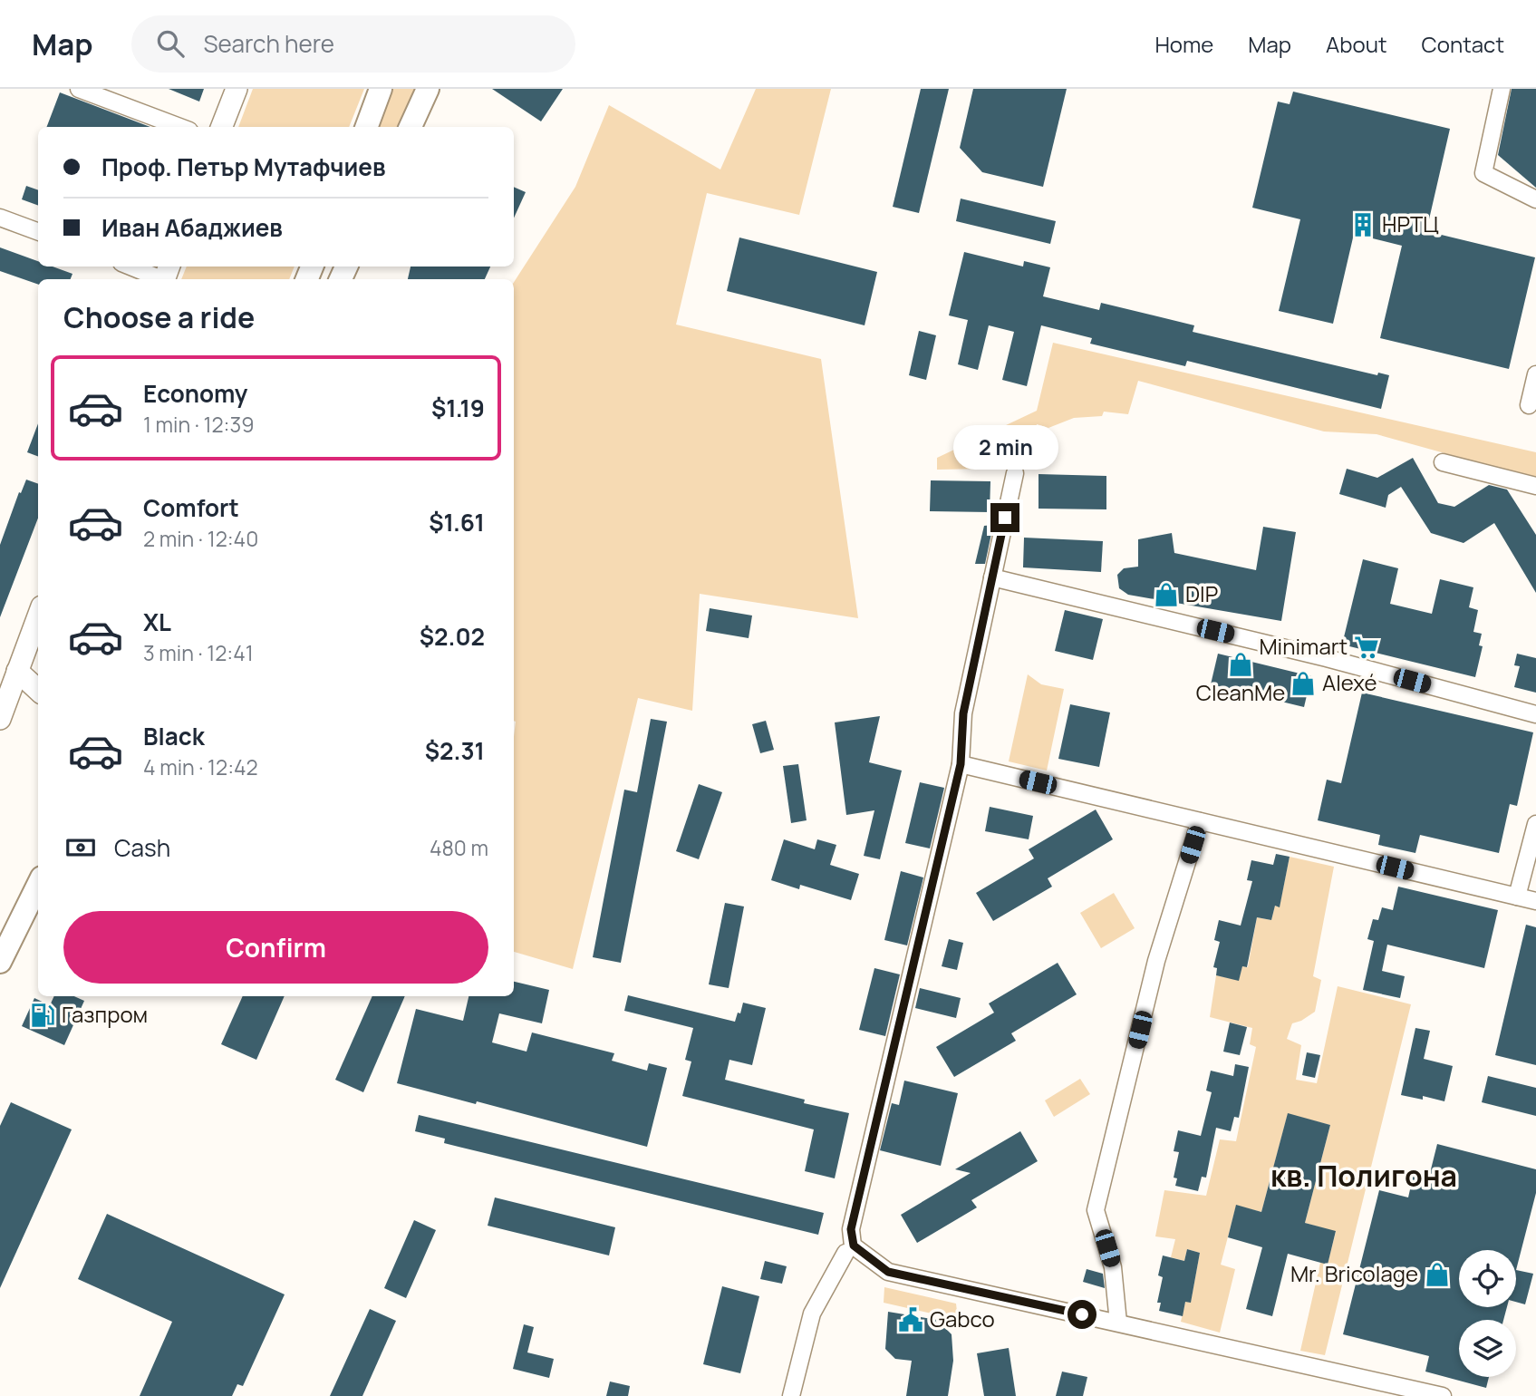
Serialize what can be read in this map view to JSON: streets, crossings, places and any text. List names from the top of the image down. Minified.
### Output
{"districts":["кв. Полигона"],"places":{"building":["НРТЦ"],"shop":["DIP","CleanMe","Alexé","Mr. Bricolage"],"supermarket":["Minimart"],"fuel station":["Газпром"],"public building":["Gabco"]},"page":{"header":"Map","search":"Search here","nav":["Home","Map","About","Contact"],"banner":["Проф. Петър Мутафчиев","Иван Абаджиев"],"heading":"Choose a ride","list":[{"name":"Economy","note":"1 min · 12:39","value":"$1.19"},{"name":"Comfort","note":"2 min · 12:40","value":"$1.61"},{"name":"XL","note":"3 min · 12:41","value":"$2.02"},{"name":"Black","note":"4 min · 12:42","value":"$2.31"}],"bubble":"2 min","pay":["Cash","480 m"],"buttons":"Confirm"}}
